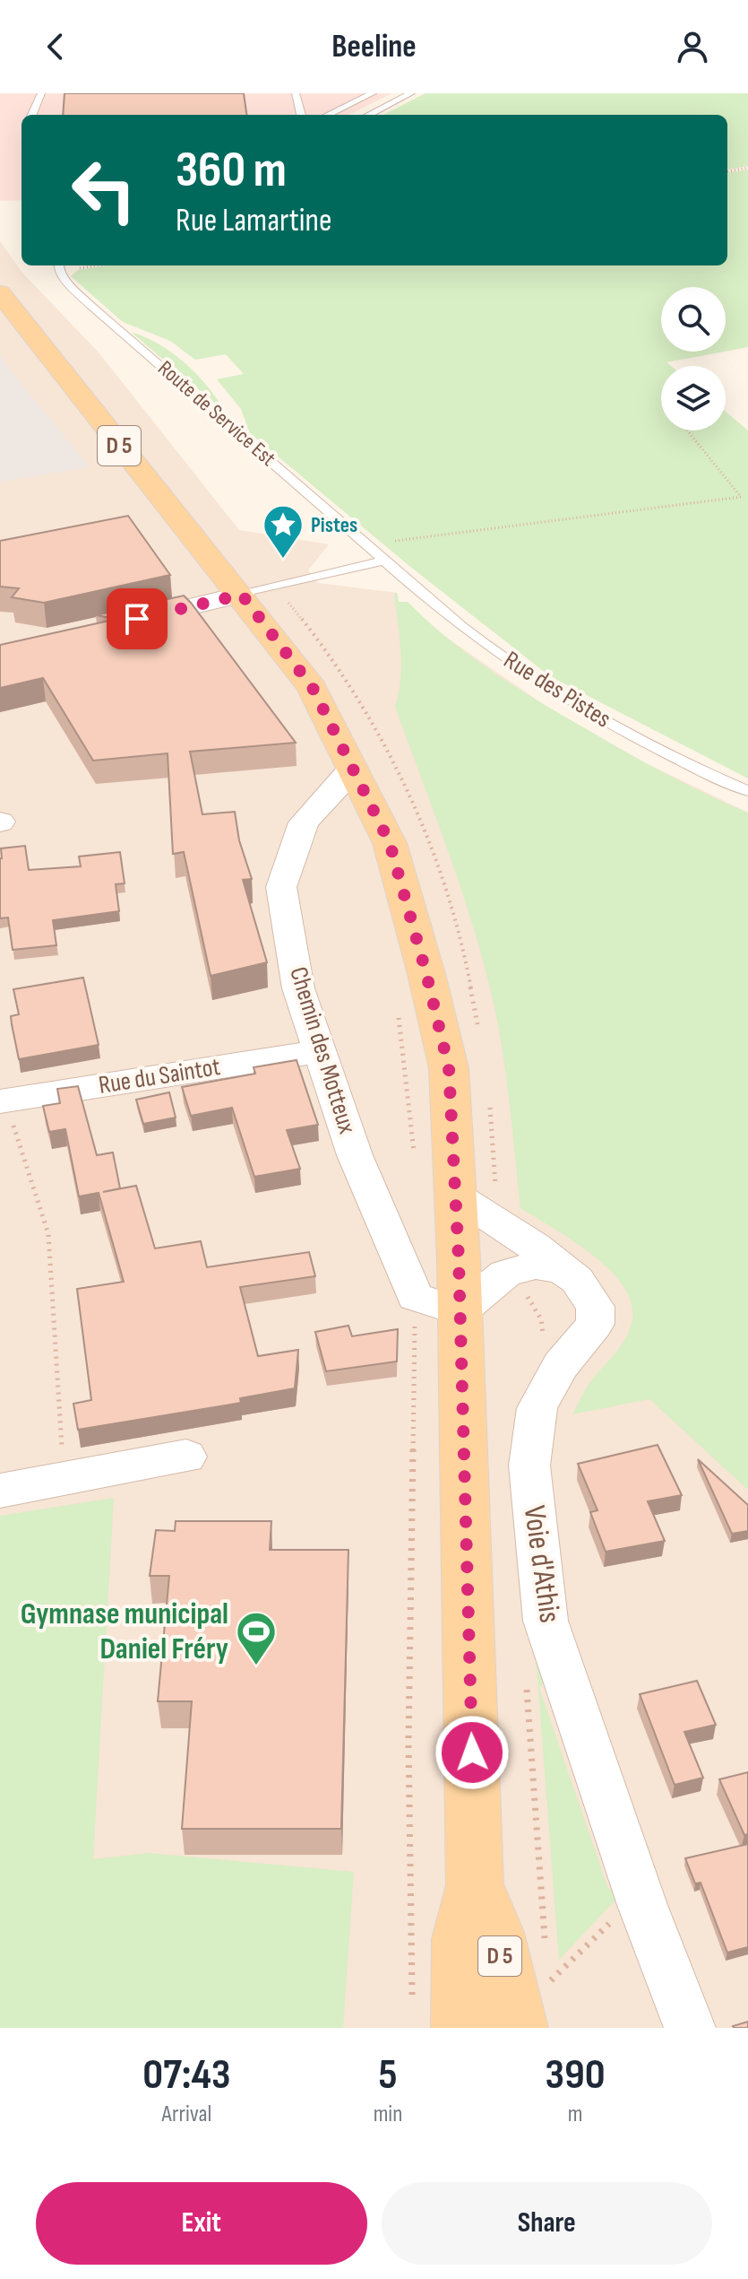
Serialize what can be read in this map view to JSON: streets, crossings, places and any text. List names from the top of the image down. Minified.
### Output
{"streets":{"main road":["D 5"],"street":["Chemin des Motteux","Rue du Saintot","Voie d'Athis"],"lane":["Route de Service Est","Rue des Pistes"]},"crossings":[["Route de Service Est","Rue des Pistes"],["D 5","Chemin des Motteux"],["D 5","Voie d'Athis"],["Chemin des Motteux","Rue du Saintot"]],"places":{"place":["Pistes"],"sports":["Gymnase municipal Daniel Fréry"]},"page":{"header":"Beeline","turn":["360 m","Rue Lamartine"],"eta":["07:43","Arrival","5","min","390","m"],"buttons":["Exit","Share"]}}
